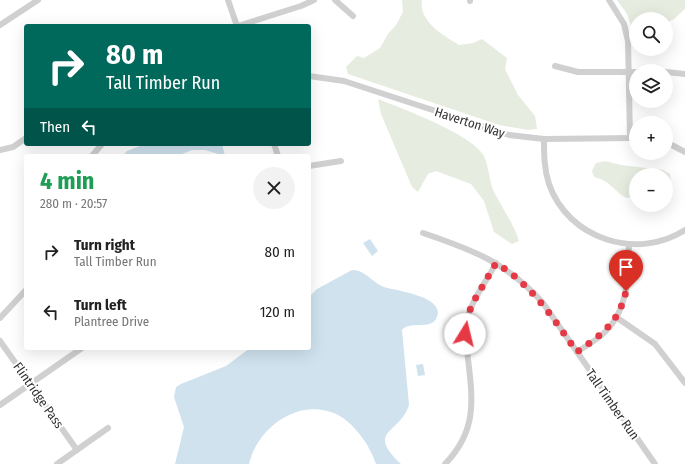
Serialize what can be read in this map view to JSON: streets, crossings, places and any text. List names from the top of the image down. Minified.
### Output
{"streets":{"street":["Haverton Way","Flintridge Pass","Tall Timber Run"]},"page":{"map_buttons":["+","−"],"turn":["80 m","Tall Timber Run"],"then":"Then","heading":["4 min","280 m · 20:57"],"list":[{"name":"Turn right","note":"Tall Timber Run","value":"80 m"},{"name":"Turn left","note":"Plantree Drive","value":"120 m"}]}}
